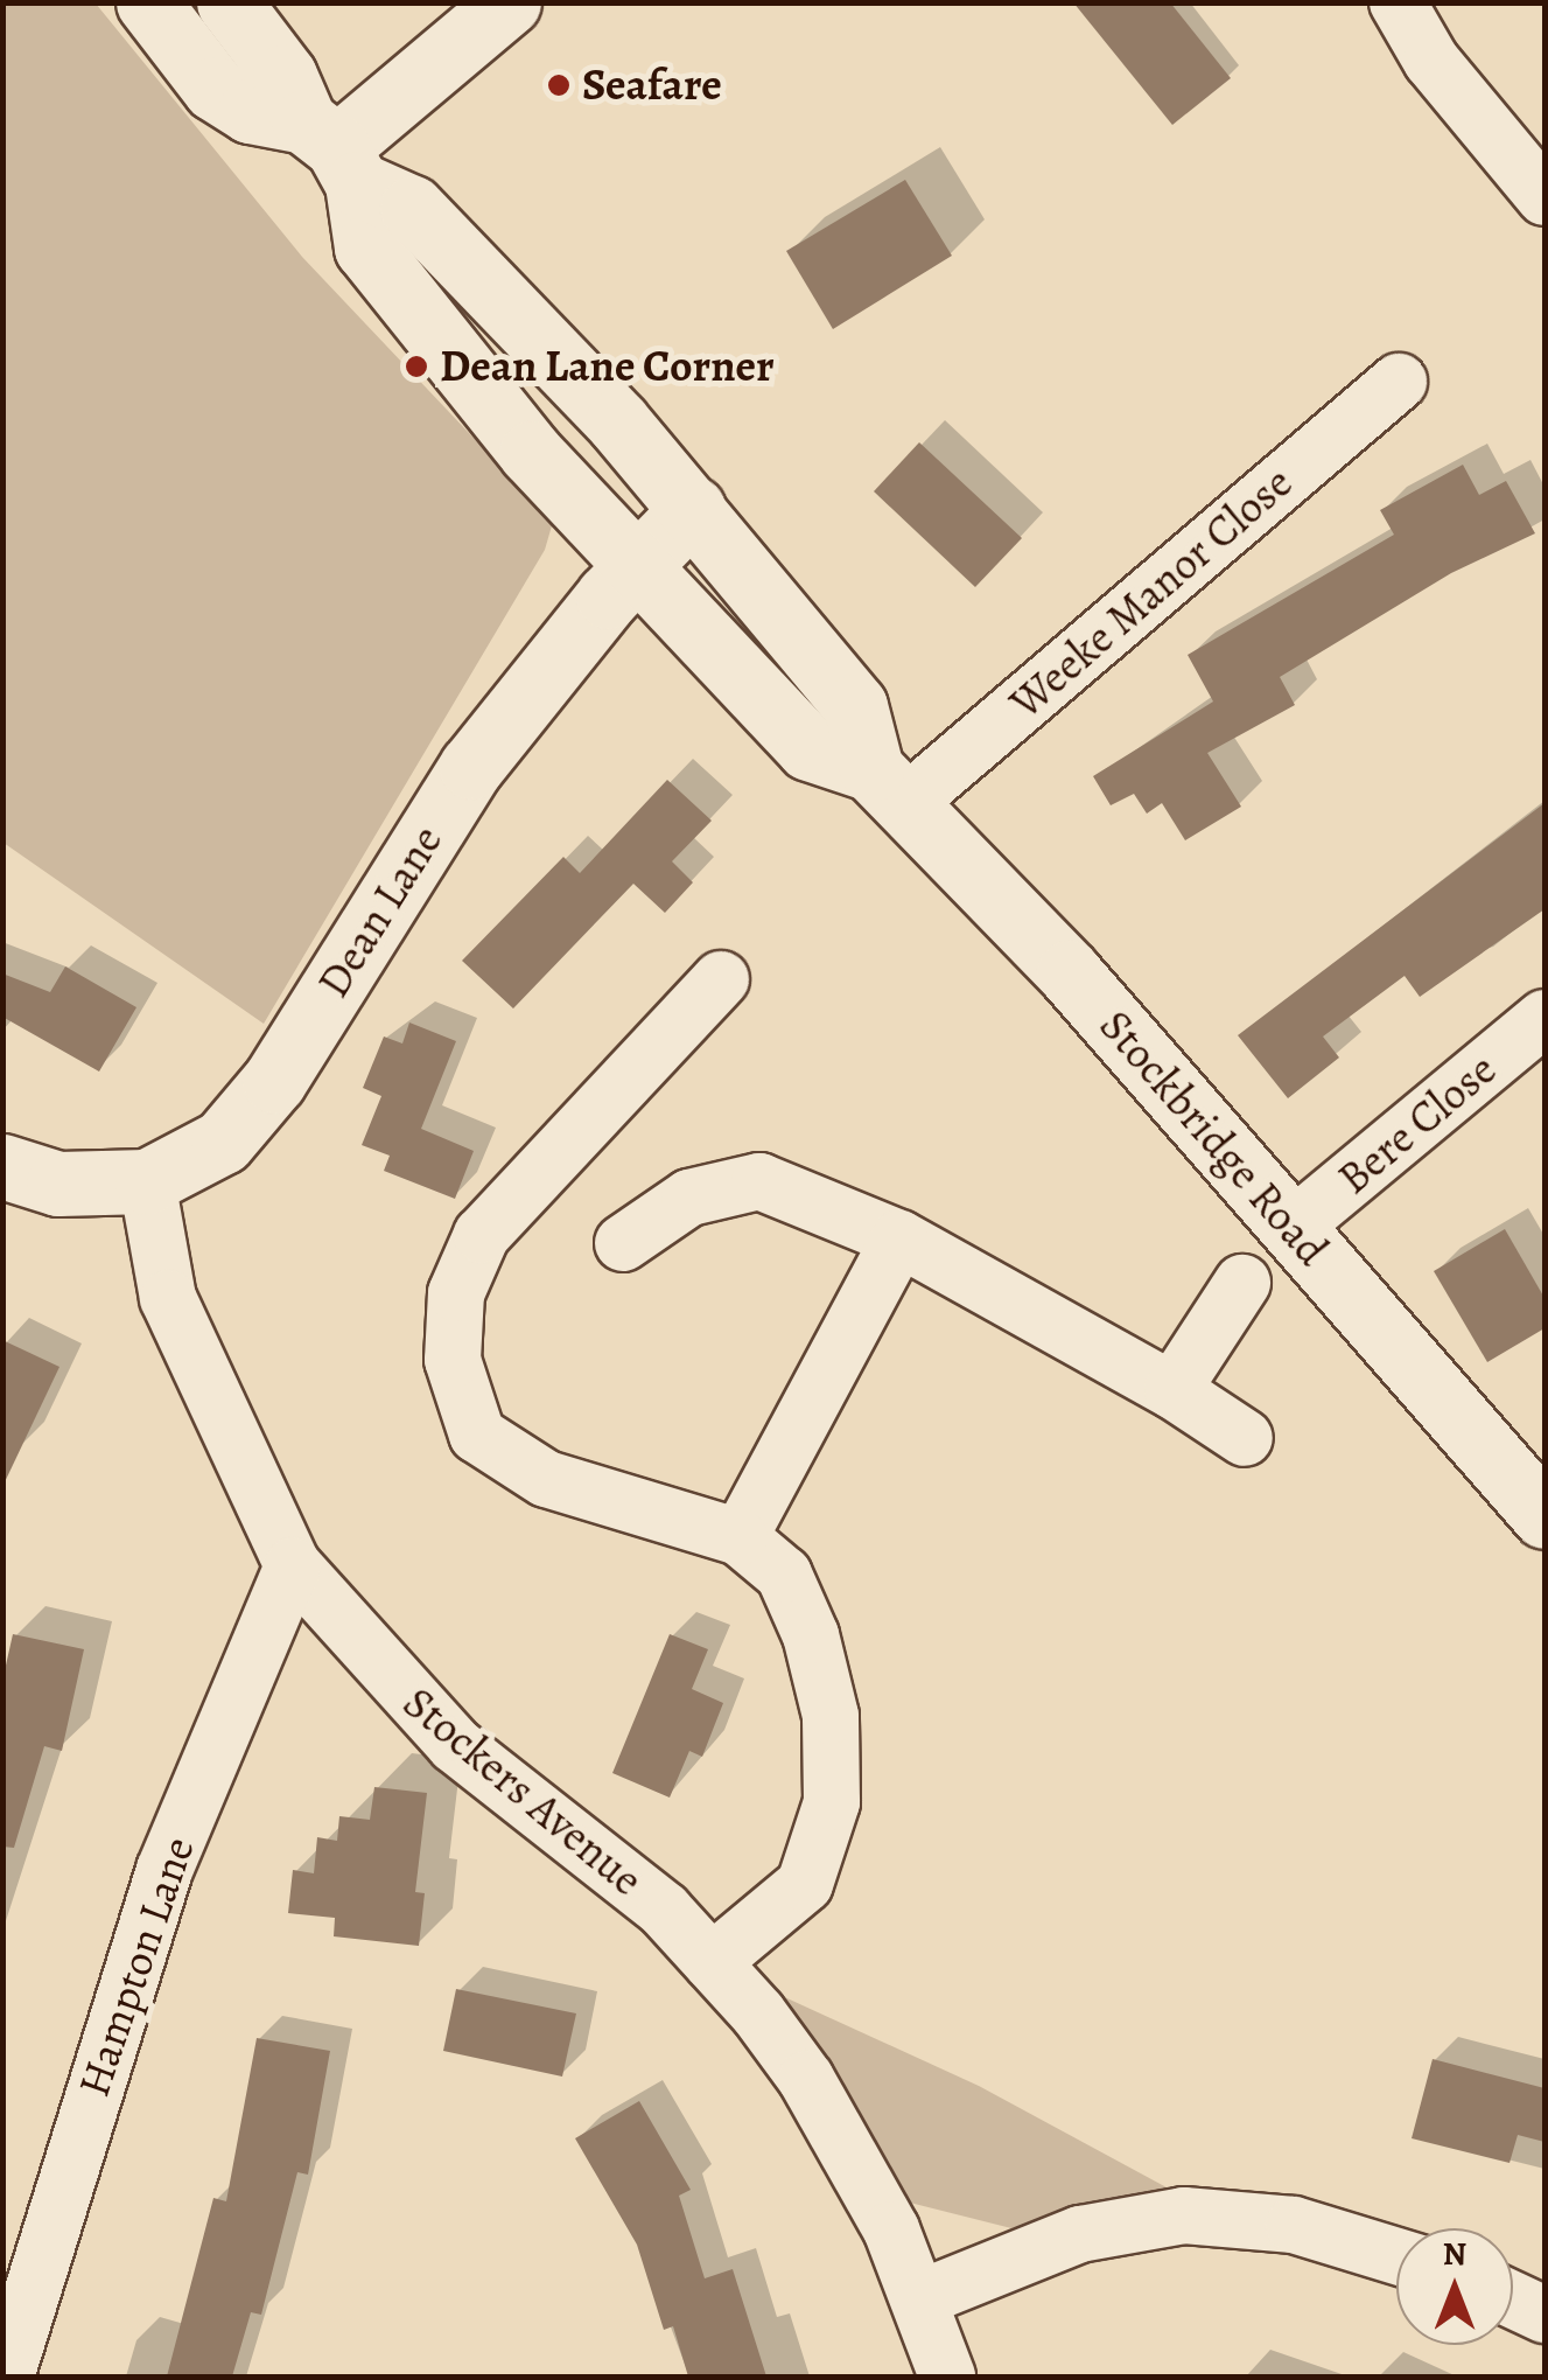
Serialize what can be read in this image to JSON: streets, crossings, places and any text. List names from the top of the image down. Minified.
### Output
{"streets":{"main road":["Dean Lane","Stockbridge Road"],"street":["Weeke Manor Close","Bere Close","Stockers Avenue","Hampton Lane"]},"crossings":[["Weeke Manor Close","Stockbridge Road"],["Dean Lane","Stockbridge Road"],["Dean Lane","Stockers Avenue"],["Bere Close","Stockbridge Road"],["Stockers Avenue","Hampton Lane"]],"places":["Seafare","Dean Lane Corner"],"north":"top"}
